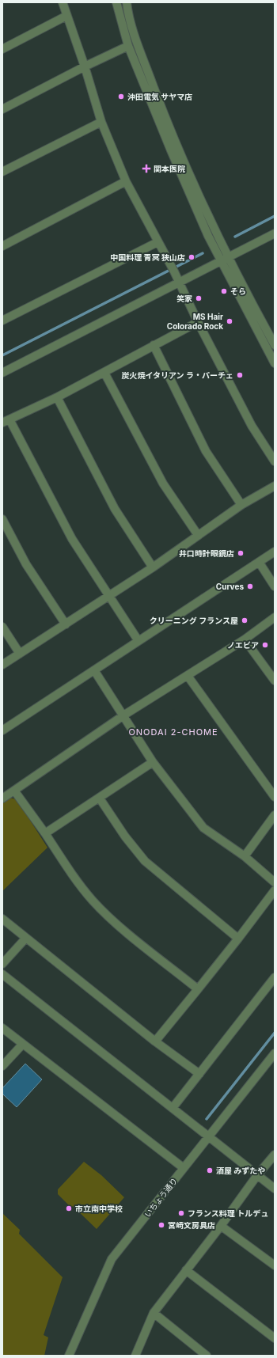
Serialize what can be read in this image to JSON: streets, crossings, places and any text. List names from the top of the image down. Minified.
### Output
{"streets":{"street":["いちょう通り"]},"districts":["ONODAI 2-CHOME"],"places":{"other":["沖田電気 サヤマ店","中国料理 青冥 狭山店","そら","笑家","MS Hair Colorado Rock","炭火焼イタリアン ラ・パーチェ","井口時計眼鏡店","Curves","クリーニング フランス屋","ノエビア","酒屋 みずたや","市立南中学校","フランス料理 トルデュ","宮崎文房具店"],"health":["関本医院"]}}
